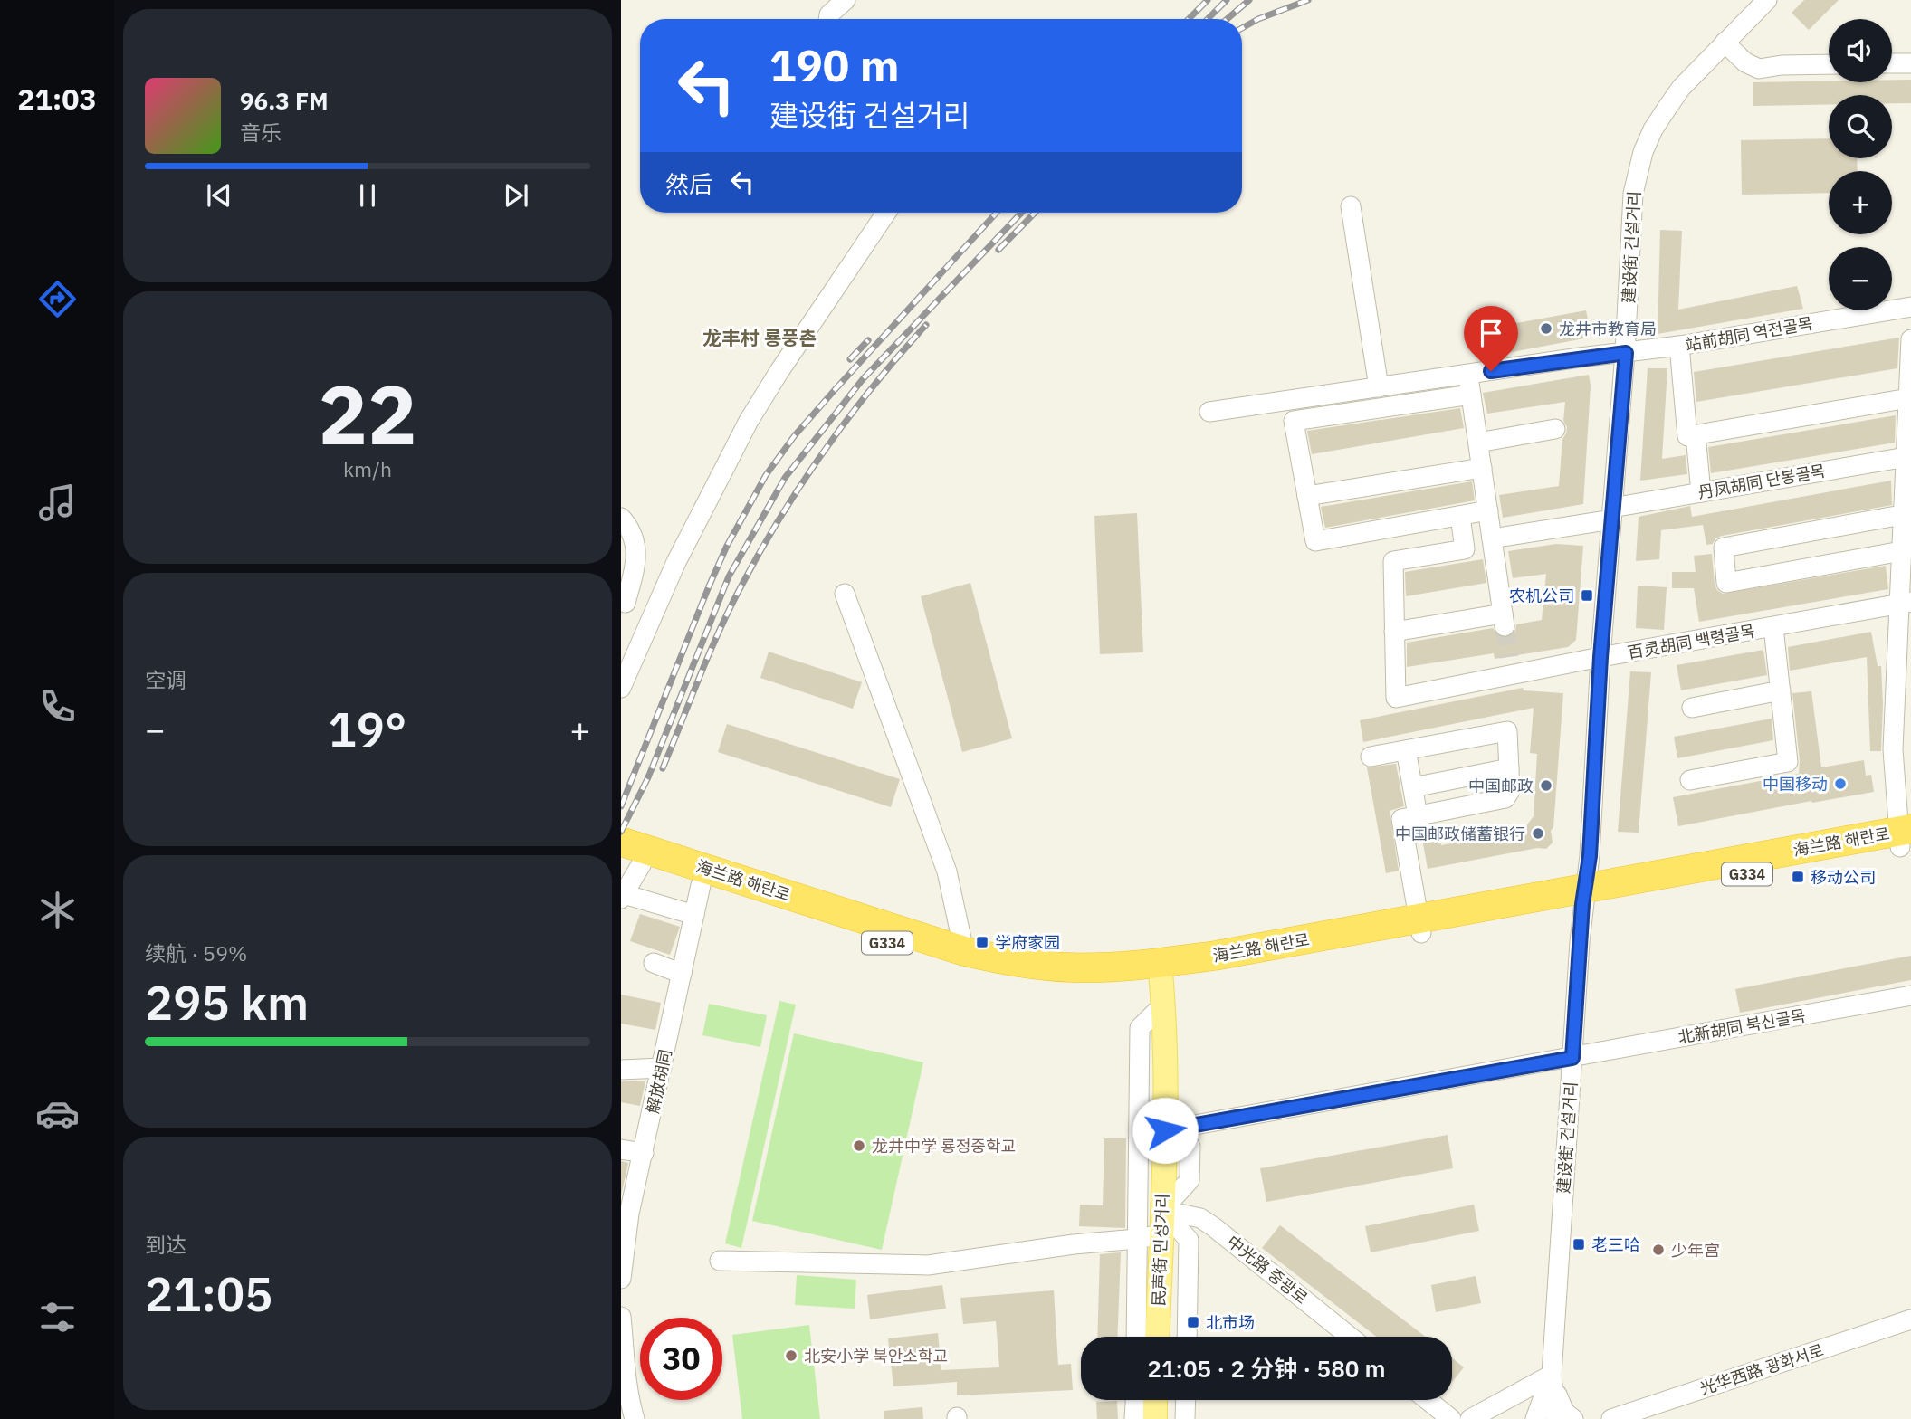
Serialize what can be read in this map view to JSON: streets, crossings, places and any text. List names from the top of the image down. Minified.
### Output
{"streets":{"highway":["海兰路 해란로","G334"],"main road":["民声街 민성거리"],"street":["建设街 건설거리","站前胡同 역전골목","丹凤胡同 단봉골목","百灵胡同 백령골목","北新胡同 북신골목","解放胡同","中光路 중광로","光华西路 광화서로"]},"crossings":[["建设街 건설거리","站前胡同 역전골목"],["建设街 건설거리","丹凤胡同 단봉골목"],["建设街 건설거리","百灵胡同 백령골목"],["建设街 건설거리","海兰路 해란로"],["建设街 건설거리","北新胡同 북신골목"],["海兰路 해란로","解放胡同"],["海兰路 해란로","民声街 민성거리"],["北新胡同 북신골목","民声街 민성거리"],["民声街 민성거리","中光路 중광로"]],"districts":["龙丰村 룡풍촌"],"places":{"other":["龙井市教育局","中国移动","中国邮政","中国邮政储蓄银行","龙井中学 룡정중학교","少年宫","北安小学 북안소학교"],"transit":["农机公司","移动公司","学府家园","老三哈","北市场"]},"page":{"tabs":"21:03","map_buttons":["+","−"],"turn":["190 m","建设街 건설거리"],"song":["96.3 FM","音乐"],"then":"然后","tile":[["22","km/h"],"空调",["续航 · 59%","295 km"],["到达","21:05"]],"heat":["−","19°","+"],"limit":"30","trip":"21:05 · 2 分钟 · 580 m"}}
